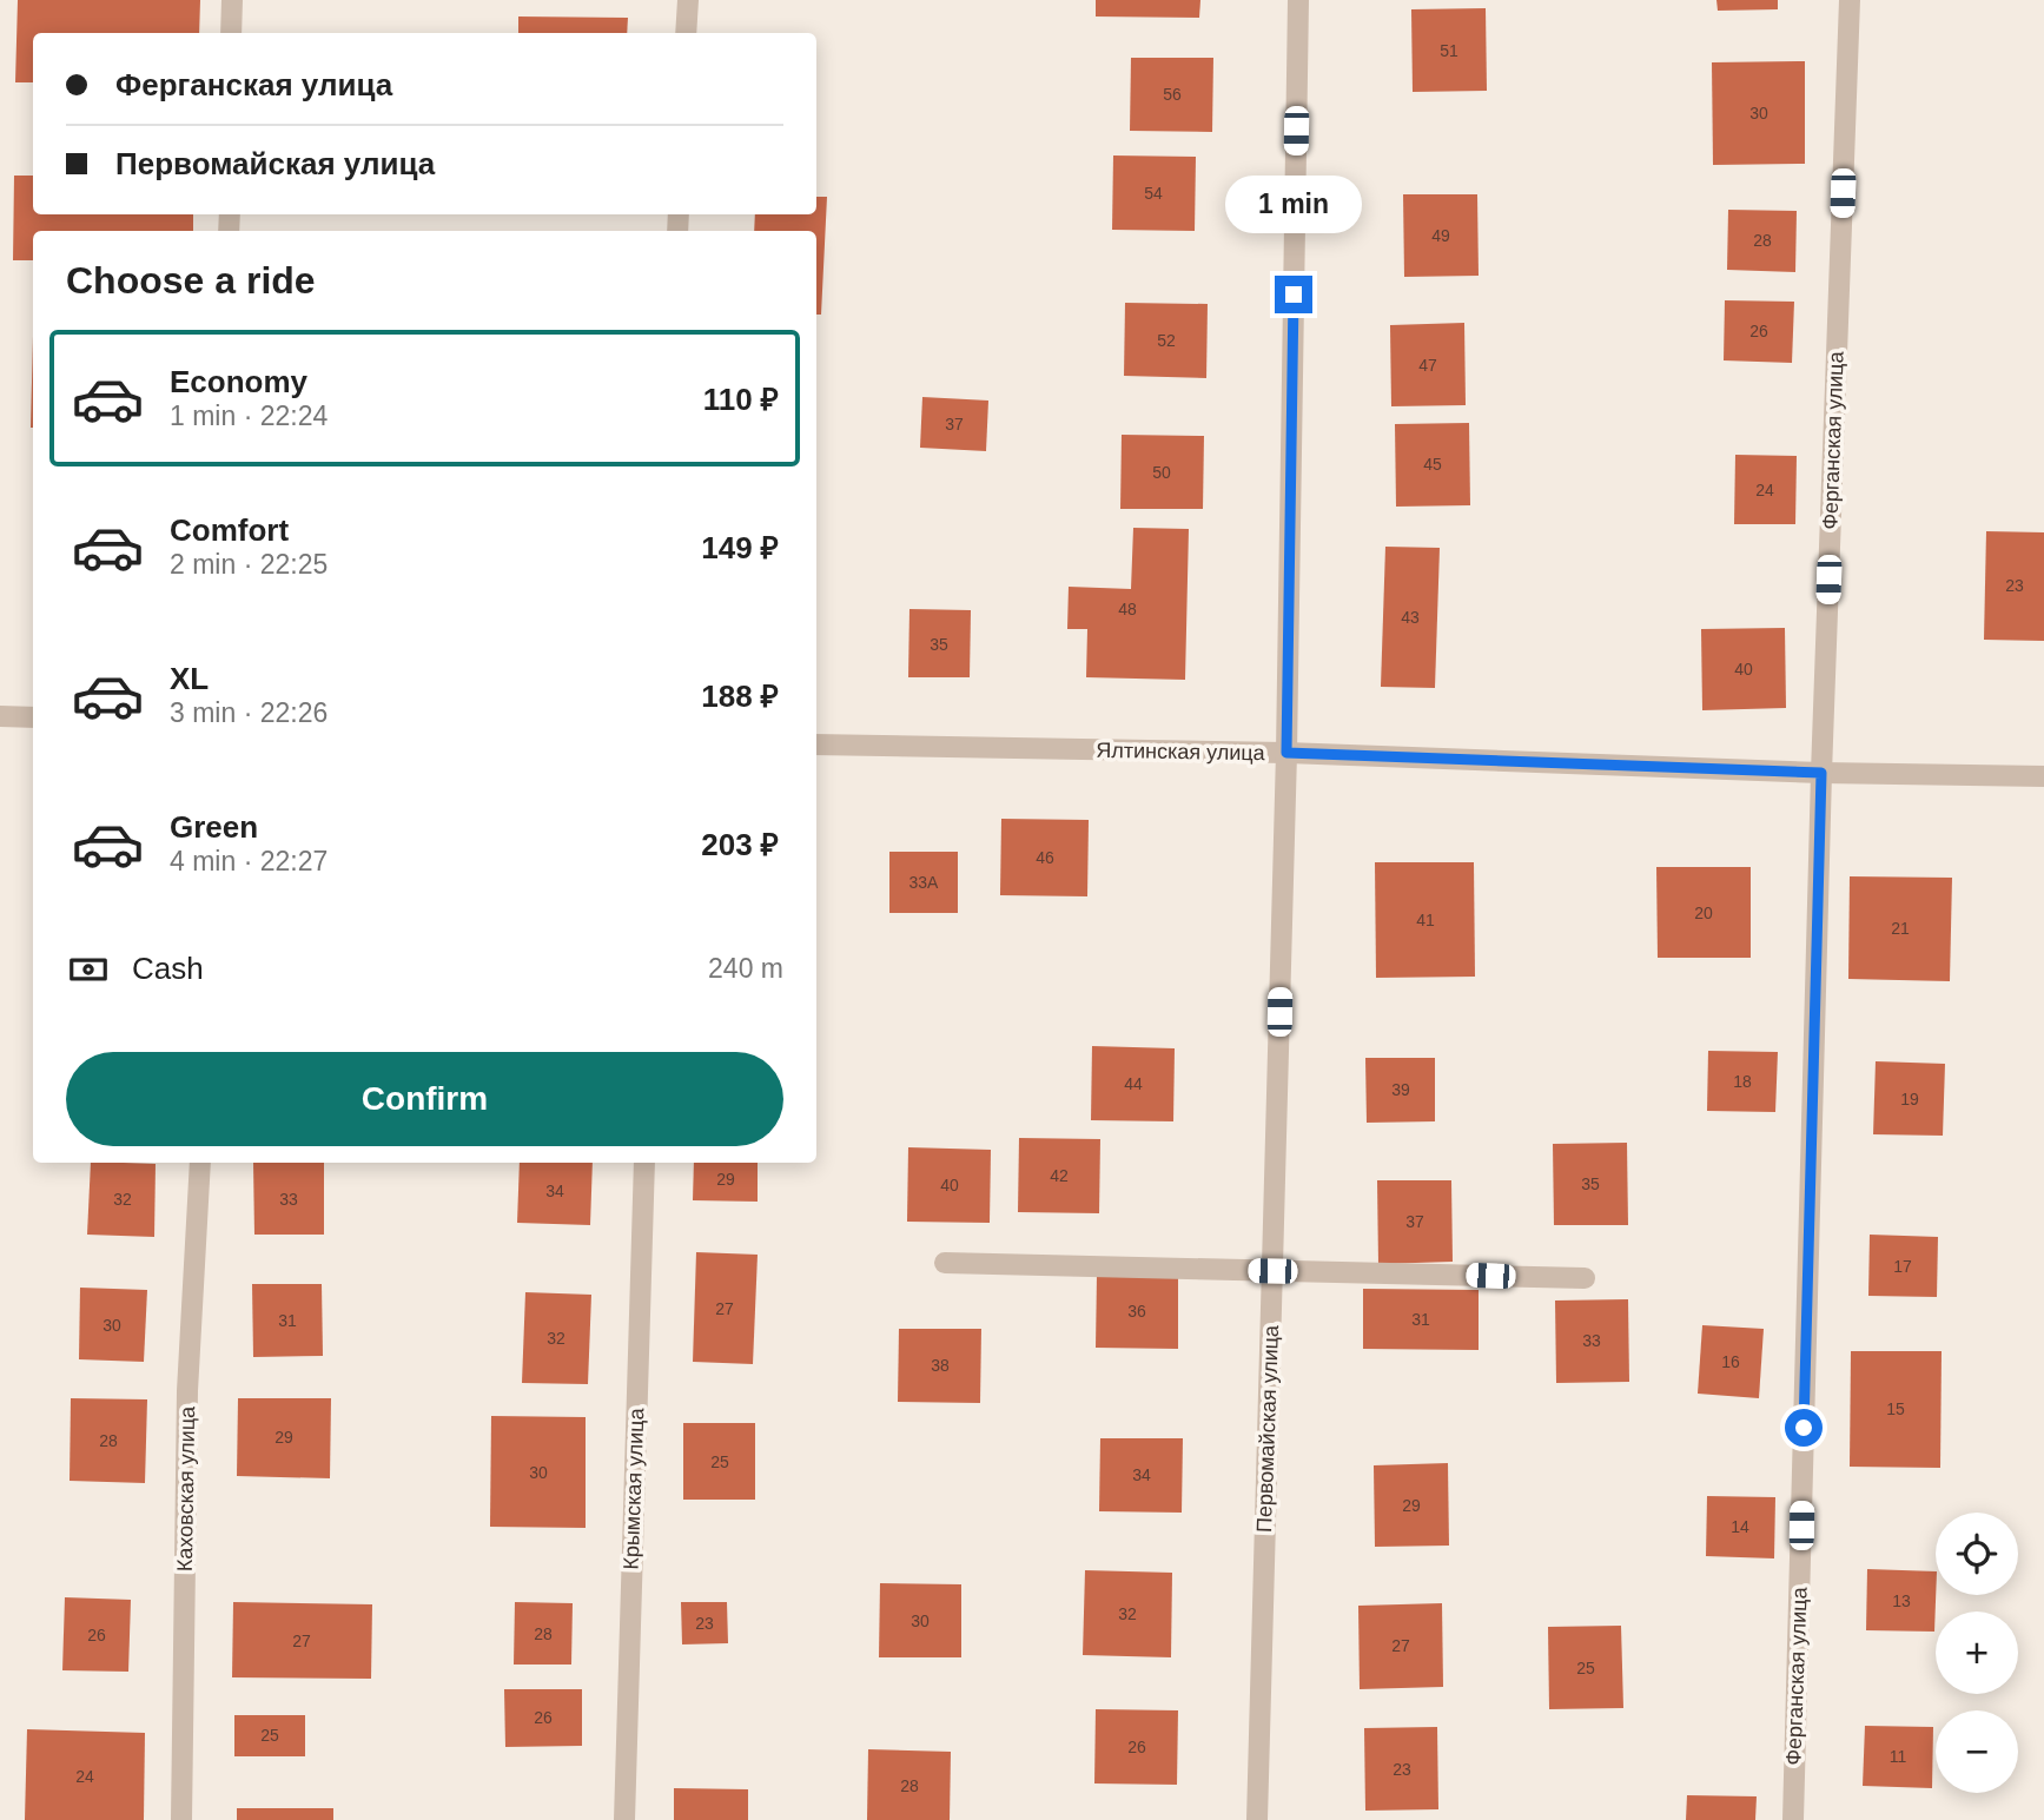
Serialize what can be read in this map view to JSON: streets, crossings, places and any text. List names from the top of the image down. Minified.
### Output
{"streets":{"street":["Ферганская улица","Ялтинская улица","Первомайская улица","Каховская улица","Крымская улица"]},"crossings":[["Ферганская улица","Ялтинская улица"],["Ялтинская улица","Первомайская улица"]],"house_numbers":["51","56","30","54","49","28","26","52","47","37","45","50","24","23","48","43","35","40","46","33А","20","41","21","18","44","39","19","42","29","35","40","34","32","33","37","17","27","36","31","31","30","32","33","16","38","15","29","28","25","30","34","29","14","13","32","30","23","28","26","27","27","25","26","25","26","11","23","24","28"],"page":{"banner":["Ферганская улица","Первомайская улица"],"bubble":"1 min","heading":"Choose a ride","list":[{"name":"Economy","note":"1 min · 22:24","value":"110 ₽"},{"name":"Comfort","note":"2 min · 22:25","value":"149 ₽"},{"name":"XL","note":"3 min · 22:26","value":"188 ₽"},{"name":"Green","note":"4 min · 22:27","value":"203 ₽"}],"pay":["Cash","240 m"],"buttons":"Confirm","map_buttons":["+","−"]}}
